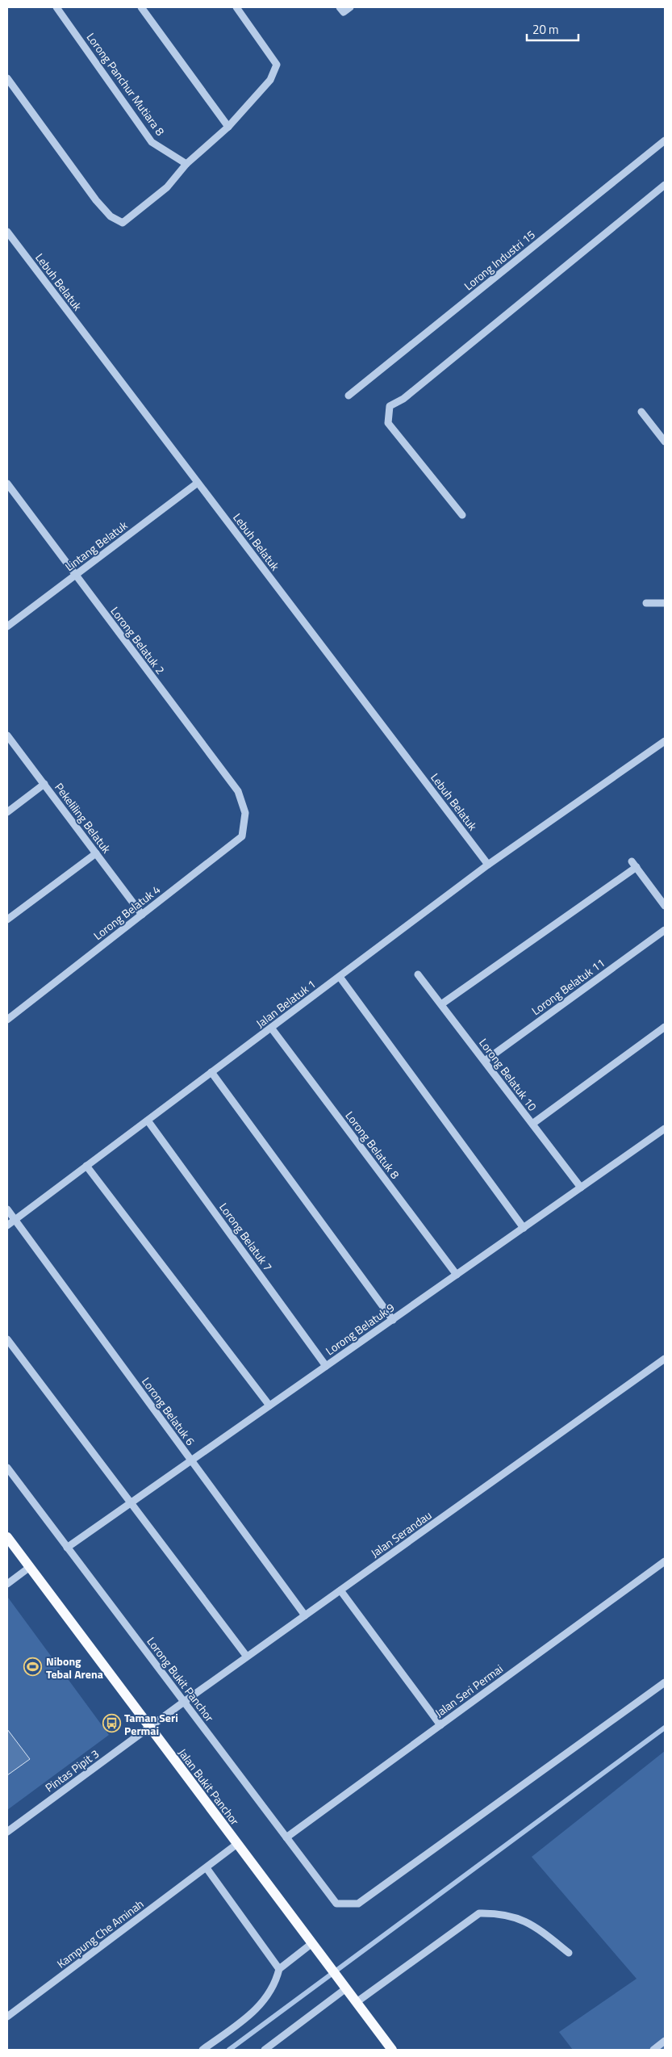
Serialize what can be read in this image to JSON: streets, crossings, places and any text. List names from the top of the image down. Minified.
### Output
{"streets":{"main road":["Jalan Bukit Panchor"],"street":["Lorong Panchur Mutiara 8","Lorong Industri 15","Lebuh Belatuk","Lintang Belatuk","Lorong Belatuk 2","Pekeliling Belatuk","Lorong Belatuk 4","Lorong Belatuk 11","Jalan Belatuk 1","Lorong Belatuk 10","Lorong Belatuk 8","Lorong Belatuk 7","Lorong Belatuk 9","Lorong Belatuk 6","Jalan Serandau","Lorong Bukit Panchor","Jalan Seri Permai","Pintas Pipit 3","Kampung Che Aminah"]},"crossings":[["Lebuh Belatuk","Lintang Belatuk"],["Lebuh Belatuk","Jalan Belatuk 1"],["Lintang Belatuk","Lorong Belatuk 2"],["Lorong Belatuk 2","Lorong Belatuk 4"],["Pekeliling Belatuk","Lorong Belatuk 4"],["Lorong Belatuk 11","Lorong Belatuk 10"],["Jalan Belatuk 1","Lorong Belatuk 8"],["Jalan Belatuk 1","Lorong Belatuk 7"],["Jalan Belatuk 1","Lorong Belatuk 6"],["Lorong Belatuk 10","Lorong Belatuk 9"],["Lorong Belatuk 8","Lorong Belatuk 9"],["Lorong Belatuk 7","Lorong Belatuk 9"],["Lorong Belatuk 9","Lorong Belatuk 6"],["Lorong Belatuk 9","Lorong Bukit Panchor"],["Lorong Belatuk 6","Jalan Serandau"],["Jalan Serandau","Lorong Bukit Panchor"],["Jalan Serandau","Pintas Pipit 3"],["Jalan Serandau","Jalan Bukit Panchor"],["Lorong Bukit Panchor","Jalan Seri Permai"],["Pintas Pipit 3","Jalan Bukit Panchor"],["Jalan Bukit Panchor","Kampung Che Aminah"]],"places":{"sports":["Nibong Tebal Arena"],"bus stop":["Taman Seri Permai"]},"scale_bar":"20 m"}
